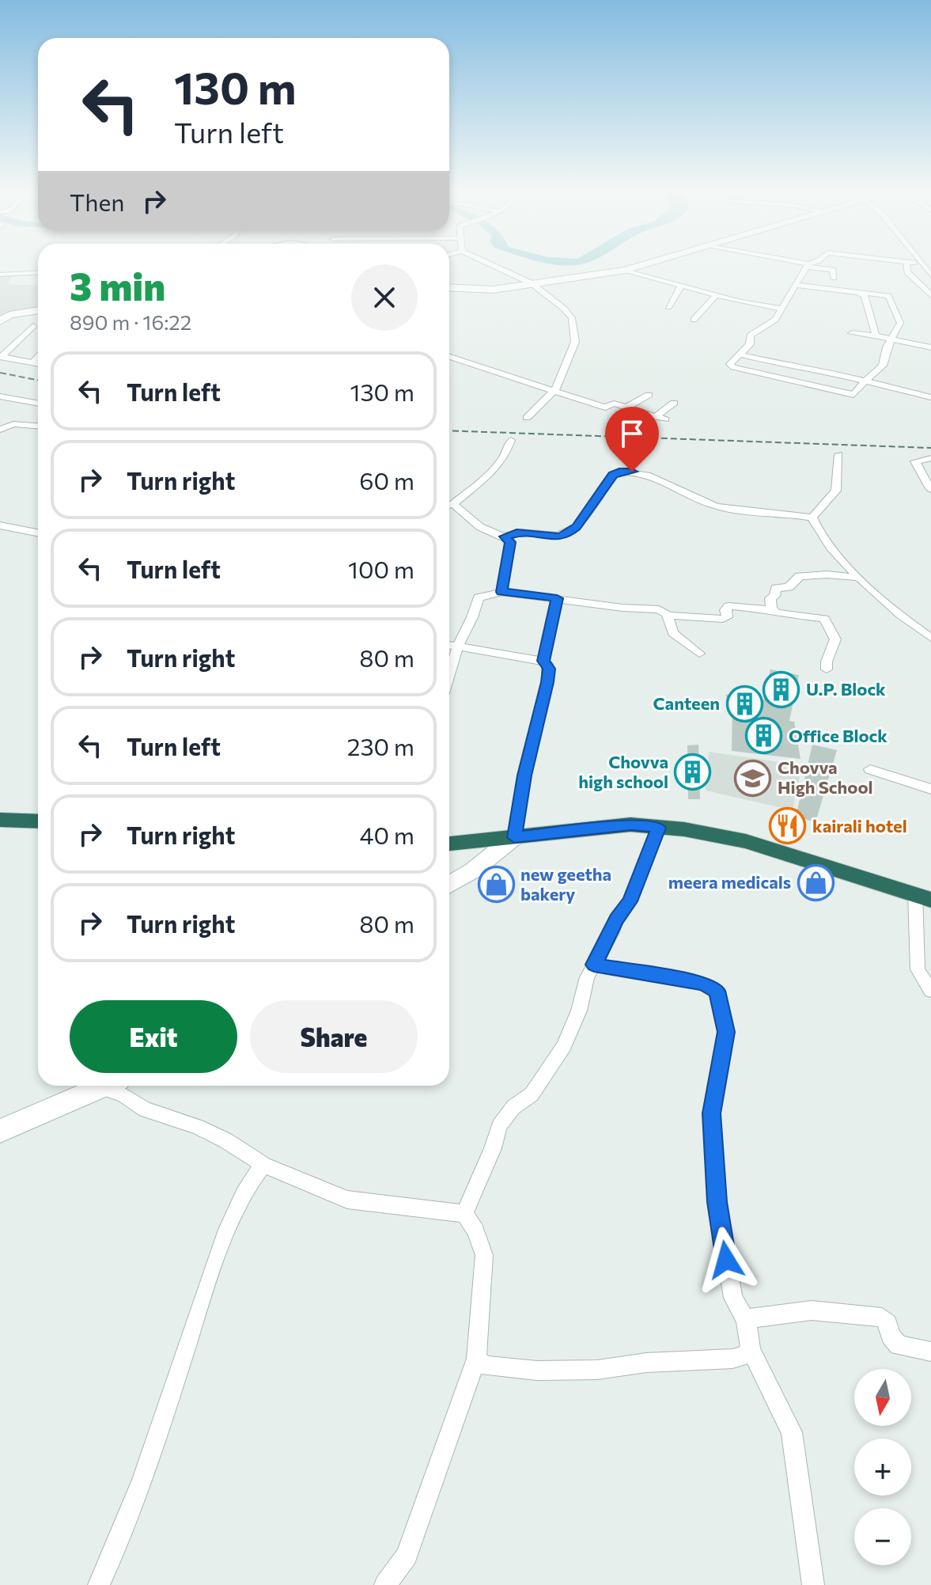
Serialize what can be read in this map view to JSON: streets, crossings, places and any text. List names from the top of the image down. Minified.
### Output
{"places":{"building":["U.P. Block","Canteen","Office Block","Chovva high school"],"school or university":["Chovva High School"],"restaurant":["kairali hotel"],"shop":["meera medicals","new geetha bakery"]},"north":"bottom","page":{"turn":["130 m","Turn left"],"then":"Then","heading":["3 min","890 m · 16:22"],"list":[{"name":"Turn left","value":"130 m"},{"name":"Turn right","value":"60 m"},{"name":"Turn left","value":"100 m"},{"name":"Turn right","value":"80 m"},{"name":"Turn left","value":"230 m"},{"name":"Turn right","value":"40 m"},{"name":"Turn right","value":"80 m"}],"buttons":["Exit","Share"],"map_buttons":["+","−"]}}
